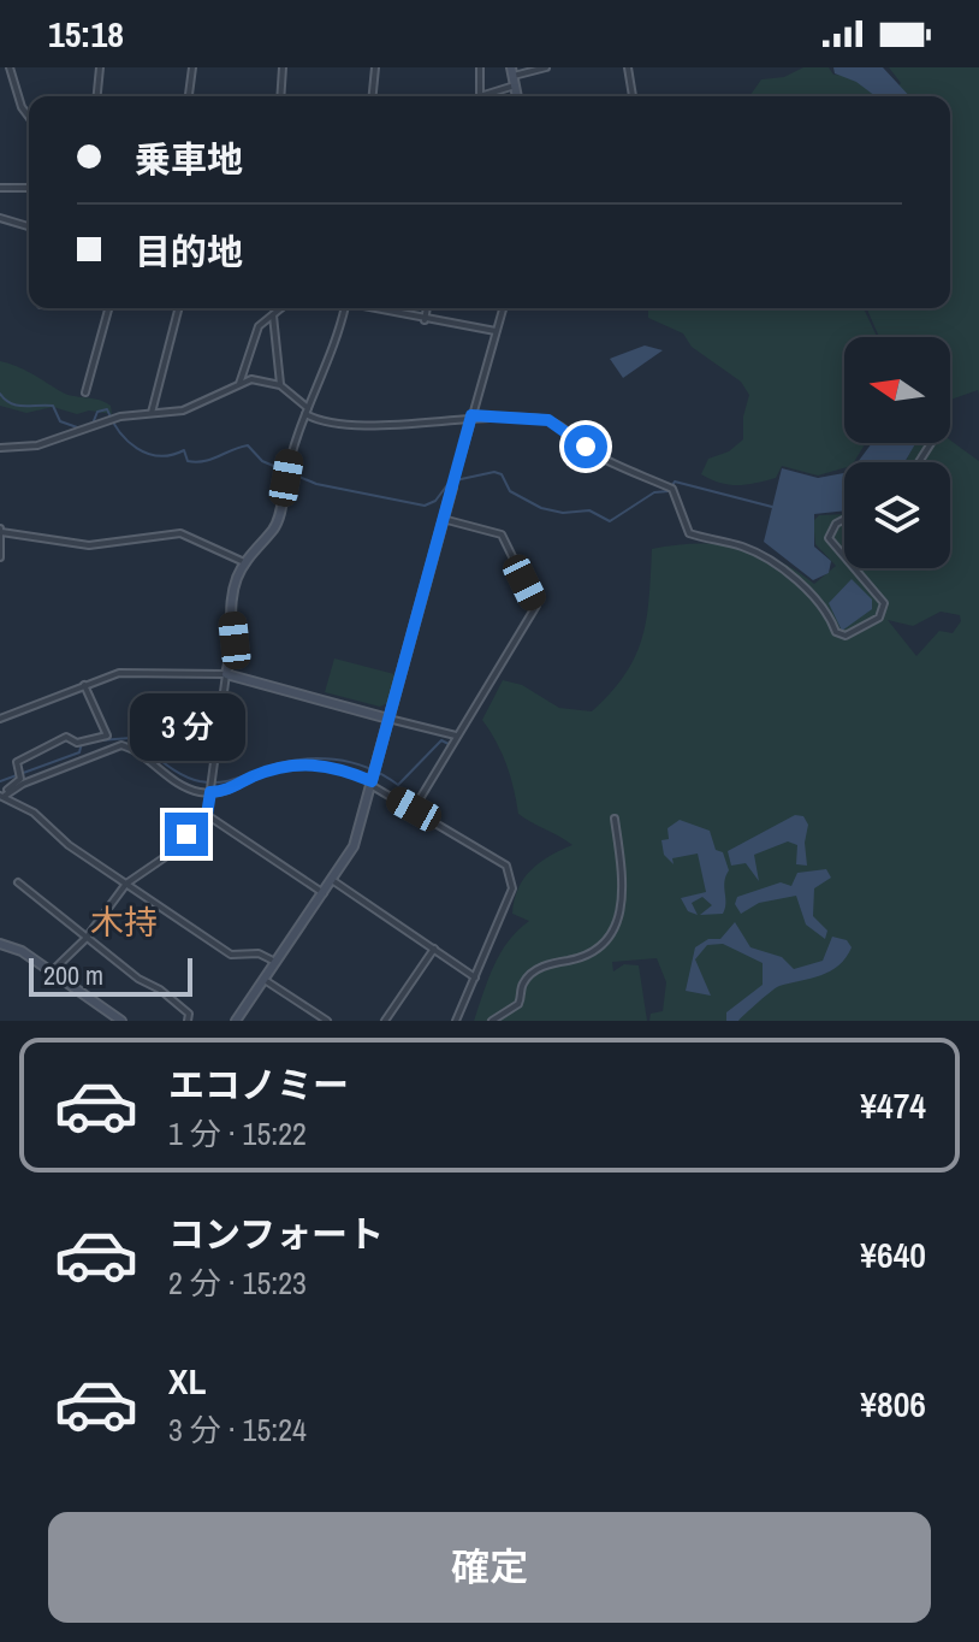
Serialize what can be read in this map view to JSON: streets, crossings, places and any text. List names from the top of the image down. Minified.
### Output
{"districts":["木持"],"scale_bar":"200 m","north":"left","page":{"status":"15:18","banner":["乗車地","目的地"],"bubble":"3 分","scale":"200 m","list":[{"name":"エコノミー","note":"1 分 · 15:22","value":"¥474"},{"name":"コンフォート","note":"2 分 · 15:23","value":"¥640"},{"name":"XL","note":"3 分 · 15:24","value":"¥806"}],"buttons":"確定"}}
